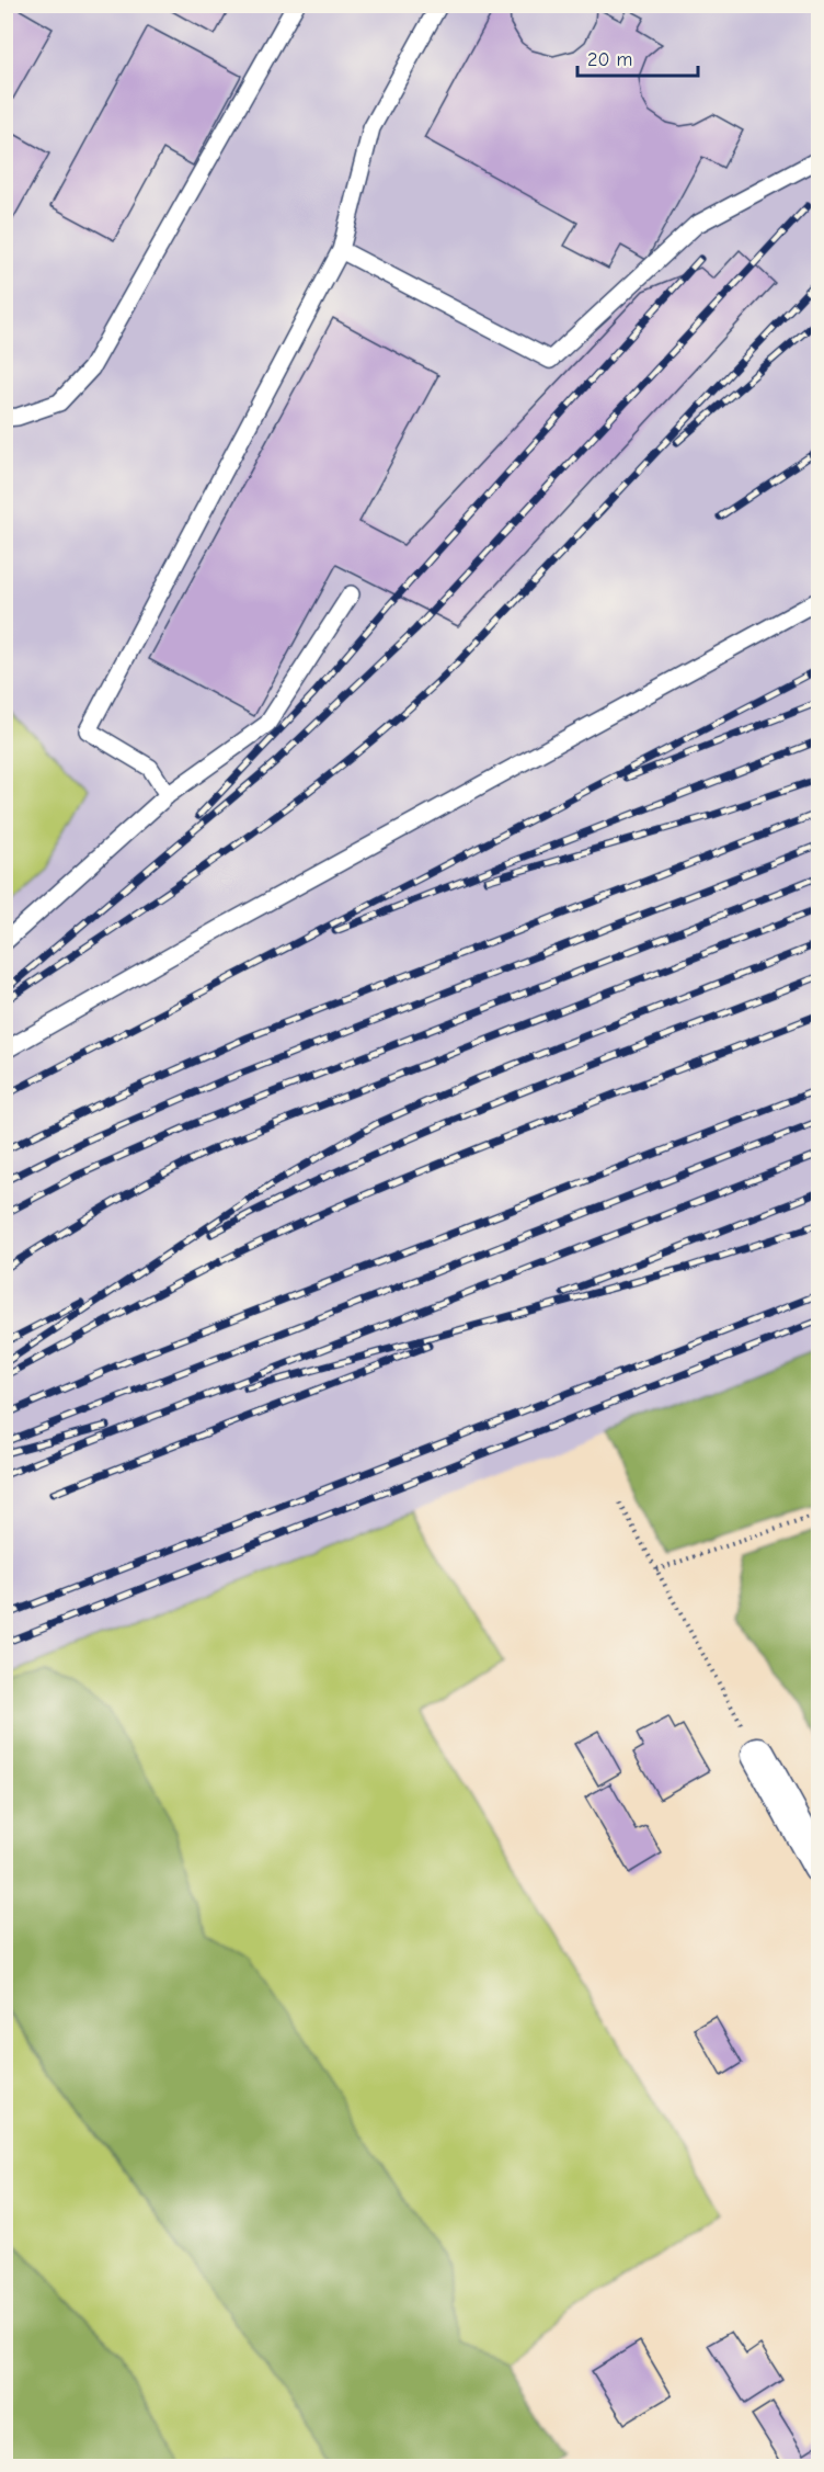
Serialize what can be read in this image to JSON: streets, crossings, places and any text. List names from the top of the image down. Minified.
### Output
{"scale_bar":"20 m"}
